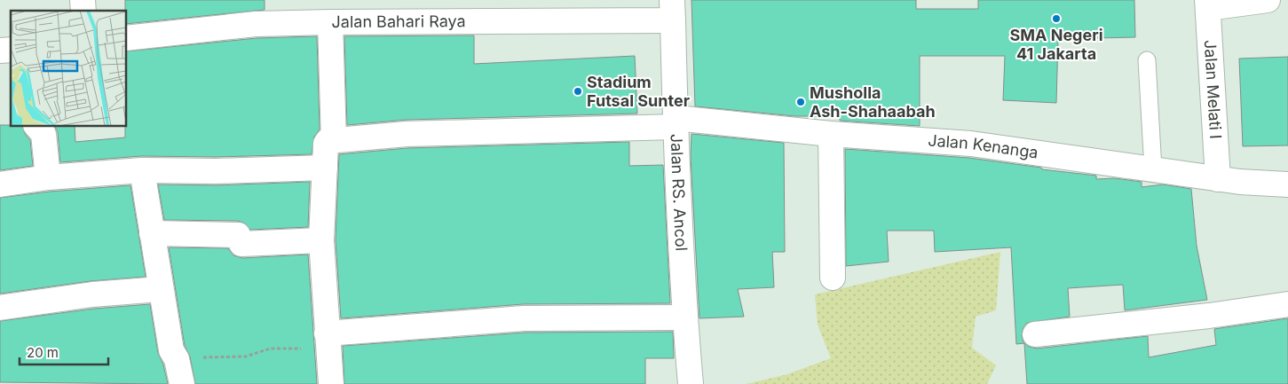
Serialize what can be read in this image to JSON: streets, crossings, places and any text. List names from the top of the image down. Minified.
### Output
{"streets":{"street":["Jalan Bahari Raya","Jalan Melati I","Jalan Kenanga","Jalan RS. Ancol"]},"crossings":[["Jalan Bahari Raya","Jalan RS. Ancol"],["Jalan Melati I","Jalan Kenanga"],["Jalan Kenanga","Jalan RS. Ancol"]],"places":["SMA Negeri 41 Jakarta","Stadium Futsal Sunter","Musholla Ash-Shahaabah"],"scale_bar":"20 m"}
